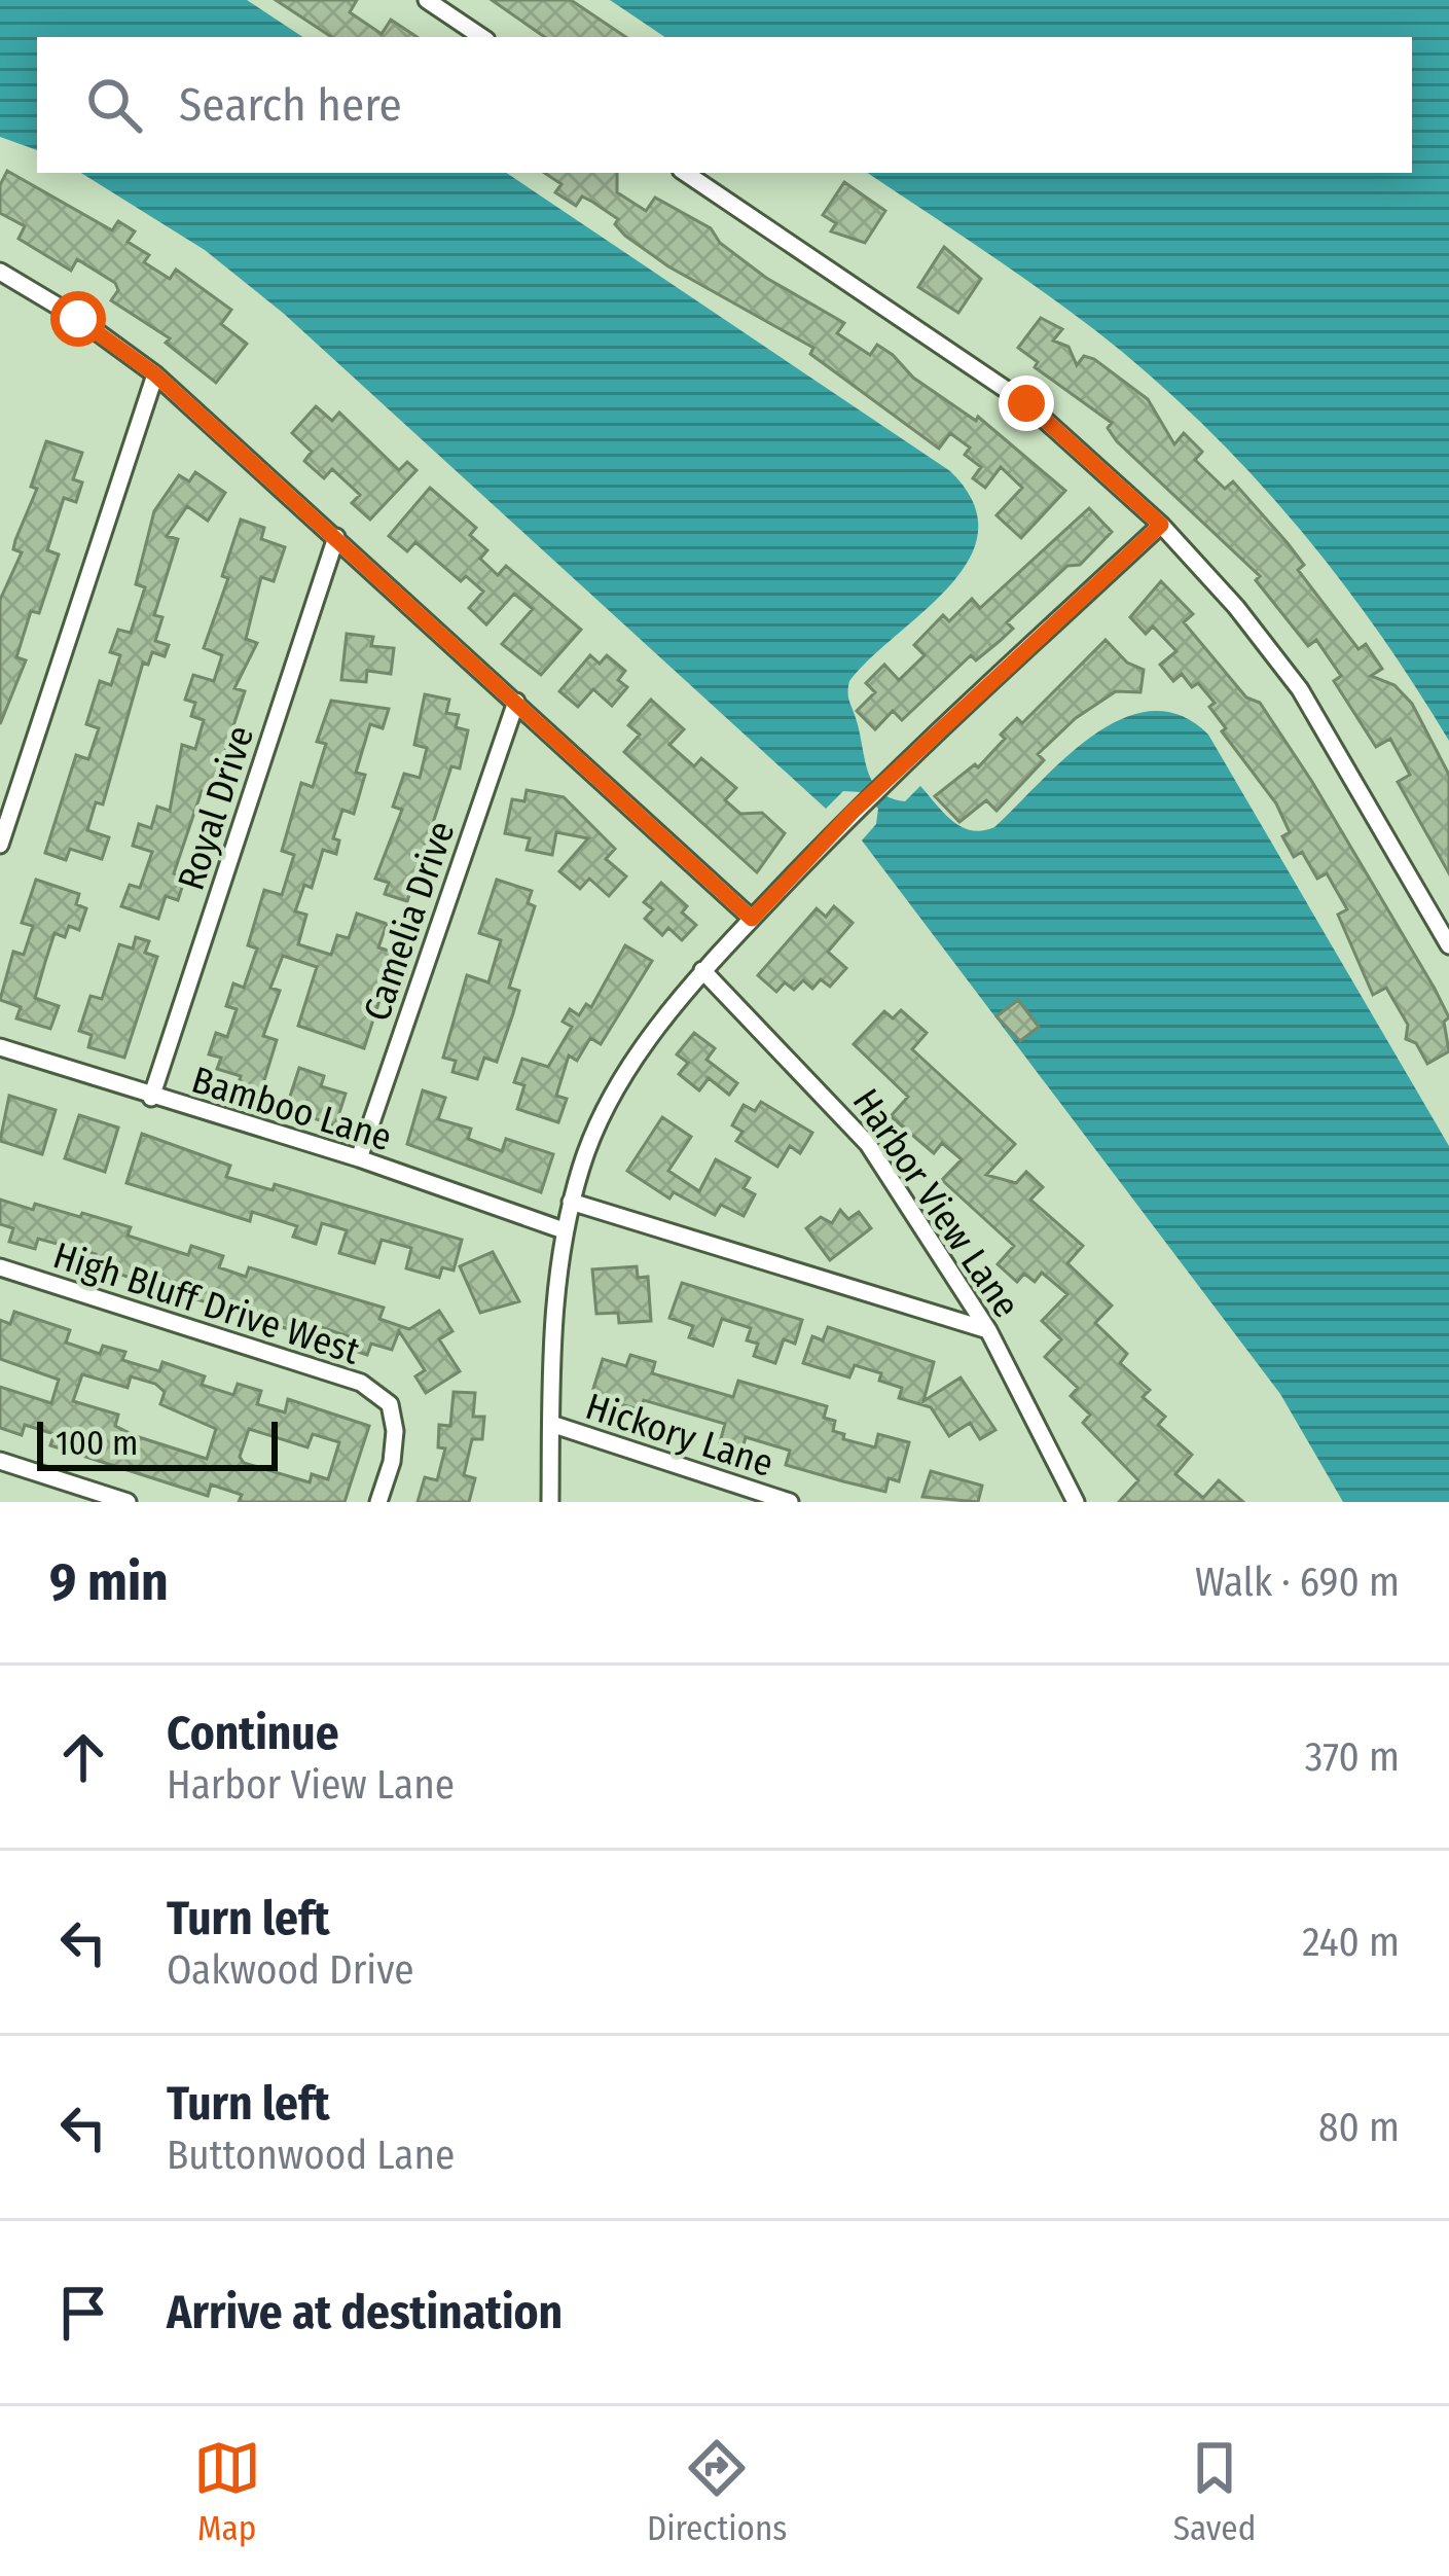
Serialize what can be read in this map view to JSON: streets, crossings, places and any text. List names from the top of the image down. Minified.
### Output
{"streets":{"street":["Royal Drive","Camelia Drive","Bamboo Lane","Harbor View Lane","High Bluff Drive West","Hickory Lane"]},"crossings":[["Royal Drive","Bamboo Lane"],["Camelia Drive","Bamboo Lane"]],"scale_bar":"100 m","page":{"search":"Search here","scale":"100 m","heading":["9 min","Walk · 690 m"],"list":[["Continue","Harbor View Lane","370 m"],["Turn left","Oakwood Drive","240 m"],["Turn left","Buttonwood Lane","80 m"],"Arrive at destination"],"nav":["Map","Directions","Saved"]}}
